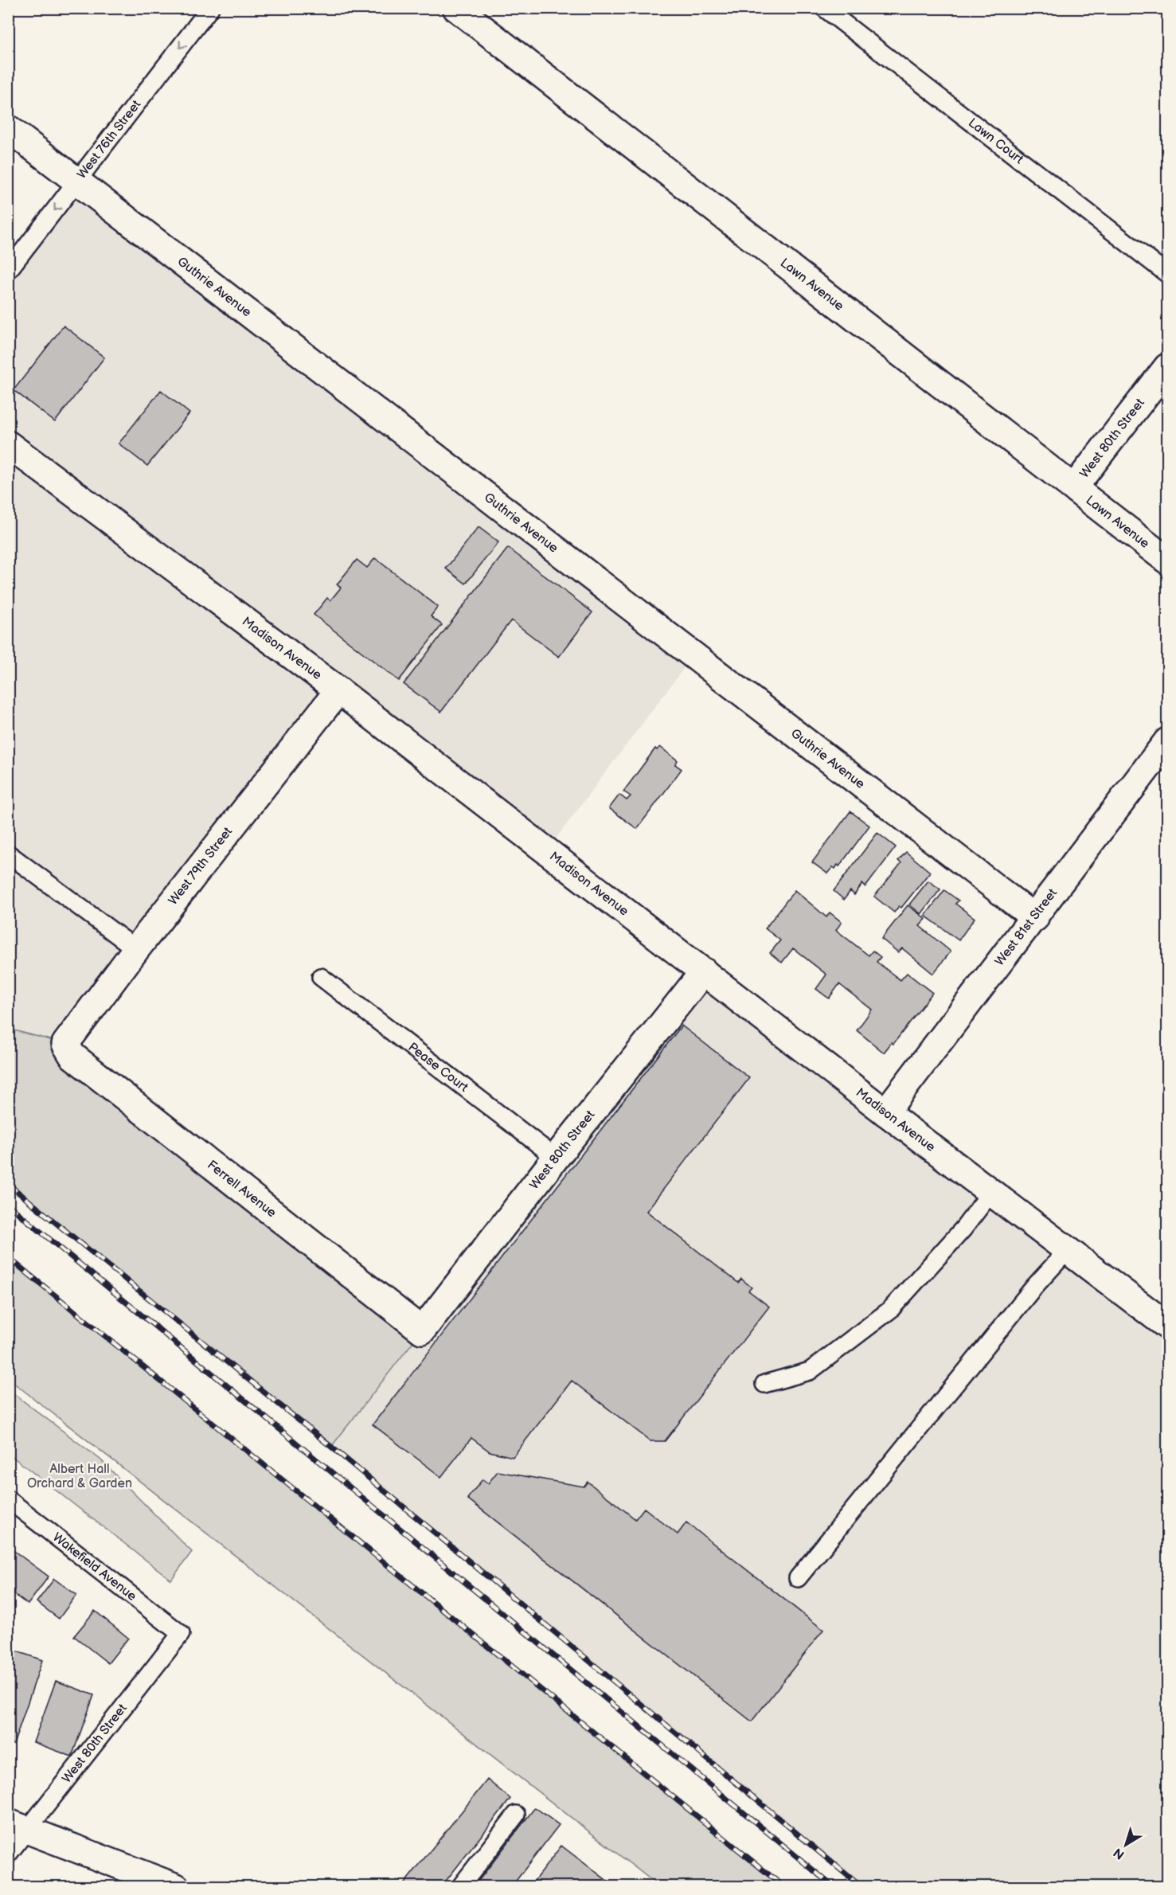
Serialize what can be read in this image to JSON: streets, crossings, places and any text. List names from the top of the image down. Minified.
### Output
{"streets":{"street":["Lawn Avenue","Guthrie Avenue","West 80th Street","Madison Avenue","West 79th Street","West 81st Street","Ferrell Avenue"],"lane":["West 76th Street","Lawn Court","Pease Court","Wakefield Avenue"]},"crossings":[["West 76th Street","Guthrie Avenue"],["Lawn Avenue","West 80th Street"],["Guthrie Avenue","West 81st Street"],["West 80th Street","Madison Avenue"],["West 80th Street","Pease Court"],["West 80th Street","Ferrell Avenue"],["West 80th Street","Wakefield Avenue"],["Madison Avenue","West 79th Street"],["Madison Avenue","West 81st Street"],["West 79th Street","Ferrell Avenue"]],"one_way":["West 76th Street"],"parks":["Albert Hall Orchard & Garden"],"north":"bottom left"}
